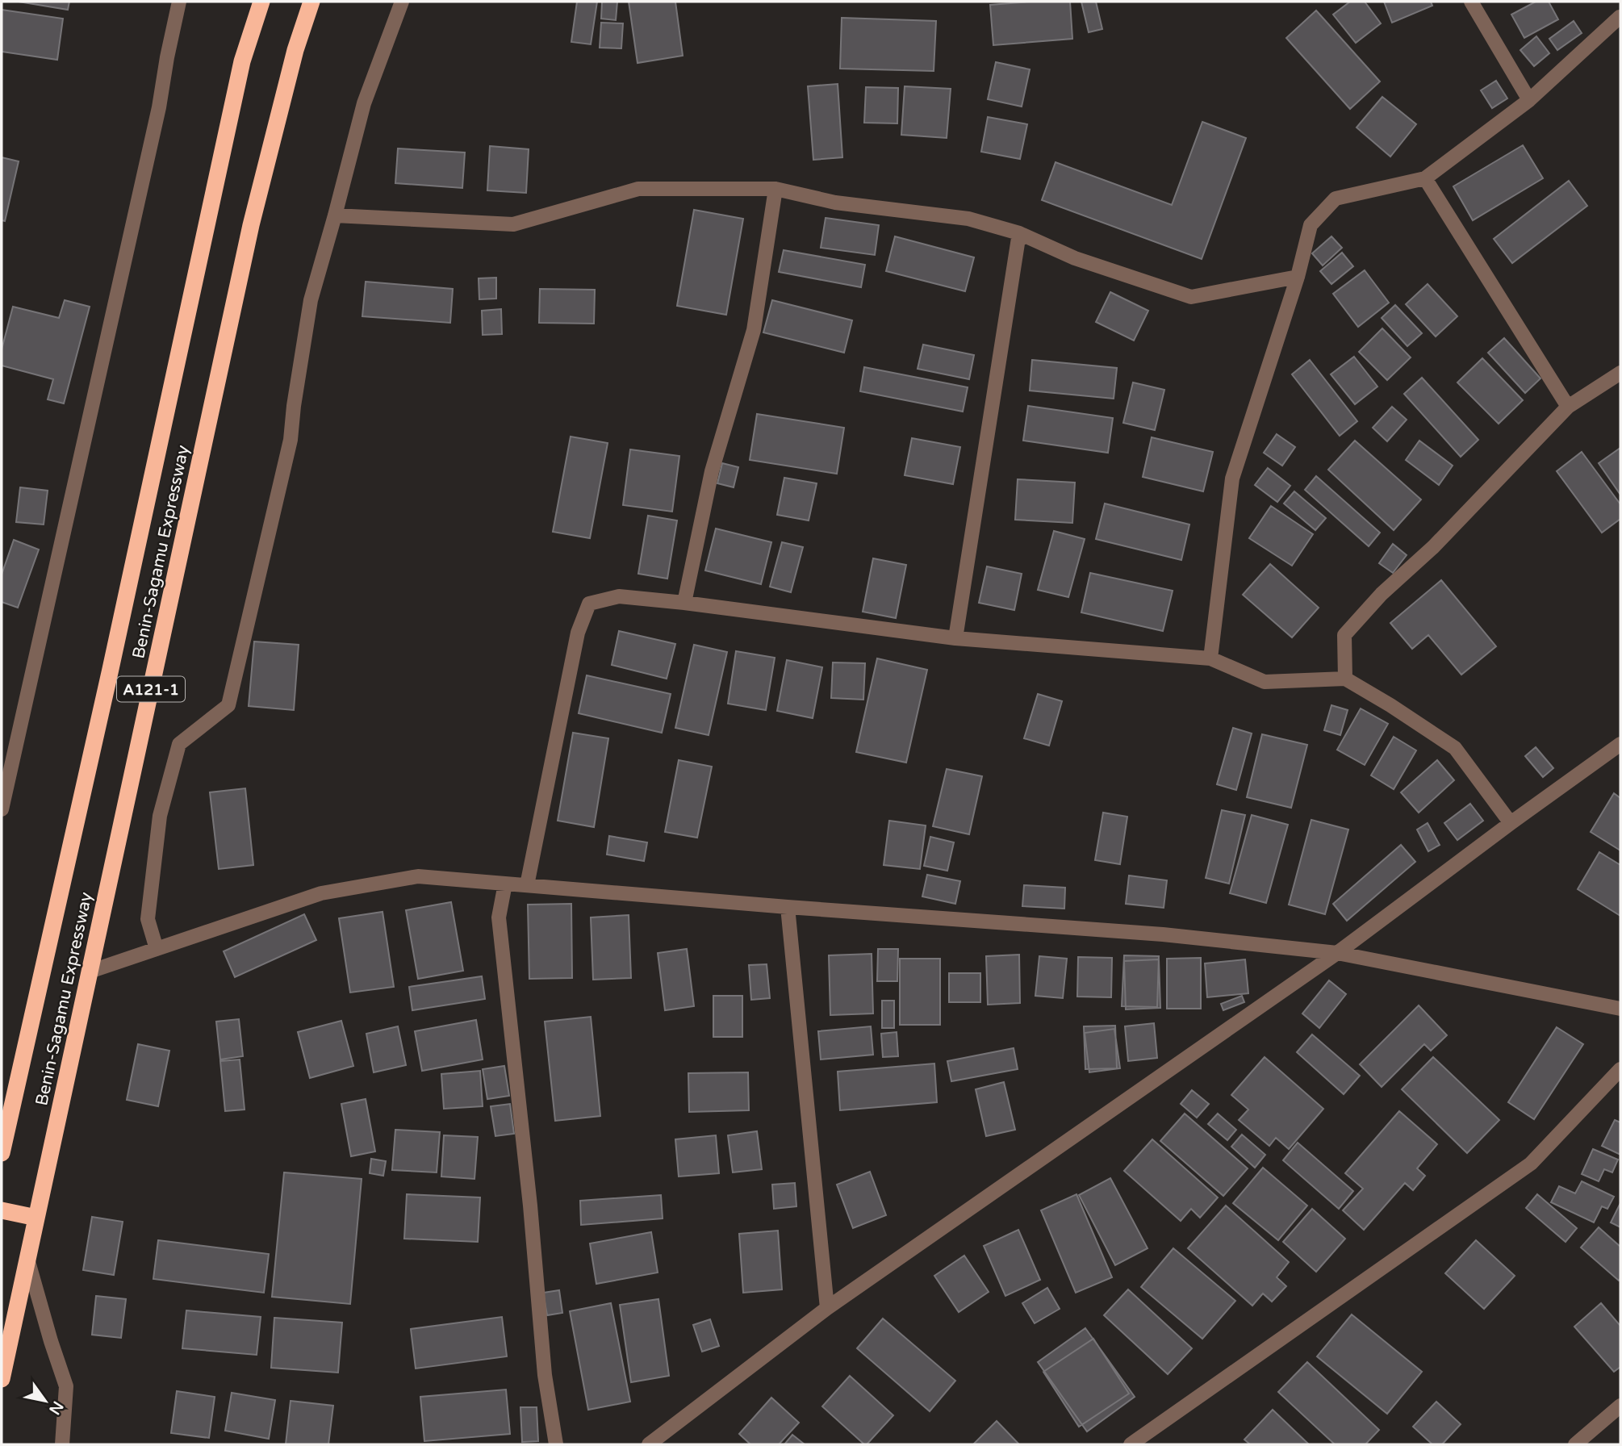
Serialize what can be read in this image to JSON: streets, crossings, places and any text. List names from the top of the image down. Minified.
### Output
{"streets":{"highway":["Benin-Sagamu Expressway","A121-1"]},"north":"bottom right"}
